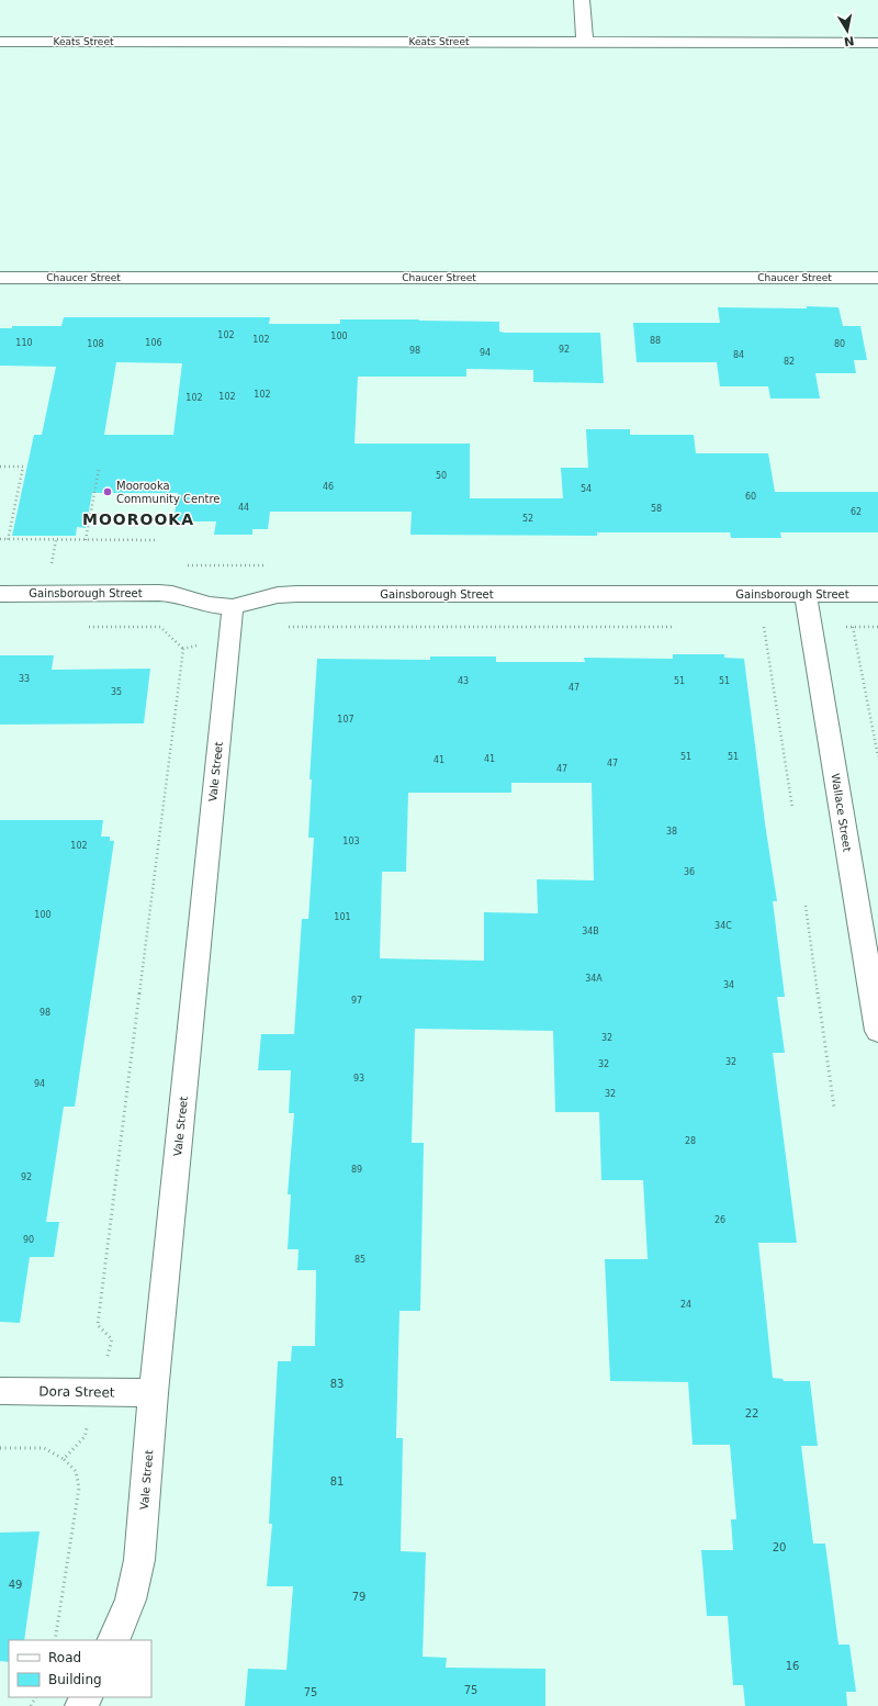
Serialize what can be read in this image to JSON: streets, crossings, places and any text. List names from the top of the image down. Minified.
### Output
{"streets":{"street":["Keats Street","Chaucer Street","Gainsborough Street","Vale Street","Wallace Street","Dora Street"]},"crossings":[["Gainsborough Street","Vale Street"],["Gainsborough Street","Wallace Street"],["Vale Street","Dora Street"]],"districts":["MOOROOKA"],"places":["Moorooka Community Centre"],"house_numbers":["102","100","102","88","110","106","108","80","92","98","94","84","82","102","102","102","50","46","54","60","44","58","62","52","33","43","51","51","47","35","107","51","51","41","41","47","47","38","103","102","36","100","101","34C","34B","34A","34","97","98","32","32","32","93","94","32","28","89","92","26","90","85","24","83","22","81","20","49","79","16","75","75"],"legend":["Road","Building"],"north":"bottom"}
